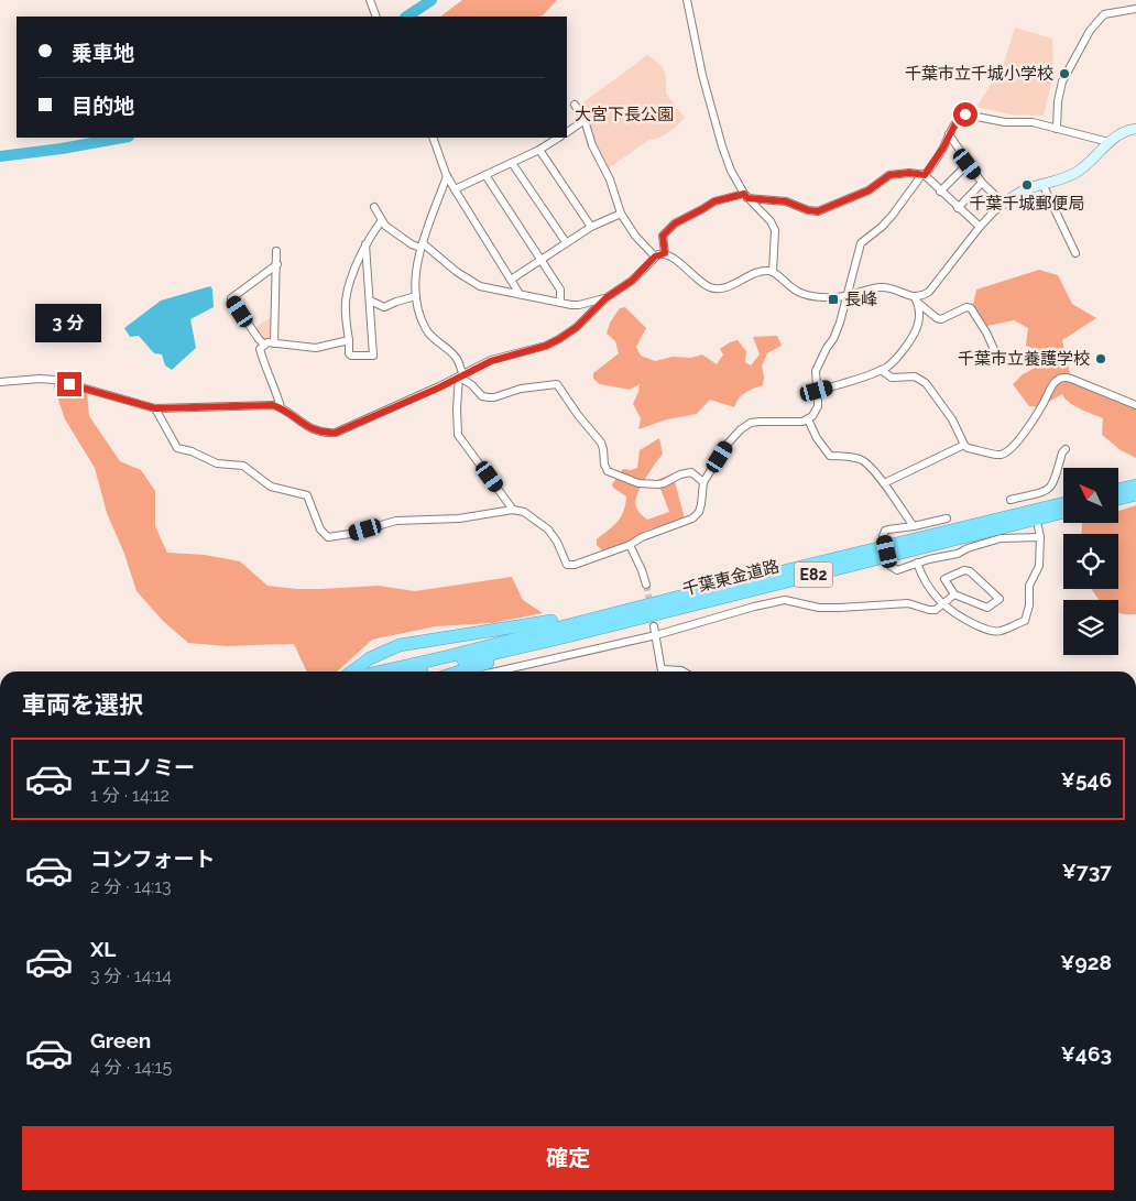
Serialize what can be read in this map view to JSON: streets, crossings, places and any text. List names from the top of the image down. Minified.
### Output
{"streets":{"highway":["E82","千葉東金道路"]},"crossings":[["E82","千葉東金道路"]],"parks":["大宮下長公園"],"places":{"other":["千葉市立千城小学校","千葉千城郵便局","千葉市立養護学校"],"transit":["長峰"]},"north":"top left","page":{"banner":["乗車地","目的地"],"bubble":"3 分","heading":"車両を選択","list":[{"name":"エコノミー","note":"1 分 · 14:12","value":"¥546"},{"name":"コンフォート","note":"2 分 · 14:13","value":"¥737"},{"name":"XL","note":"3 分 · 14:14","value":"¥928"},{"name":"Green","note":"4 分 · 14:15","value":"¥463"}],"buttons":"確定"}}
